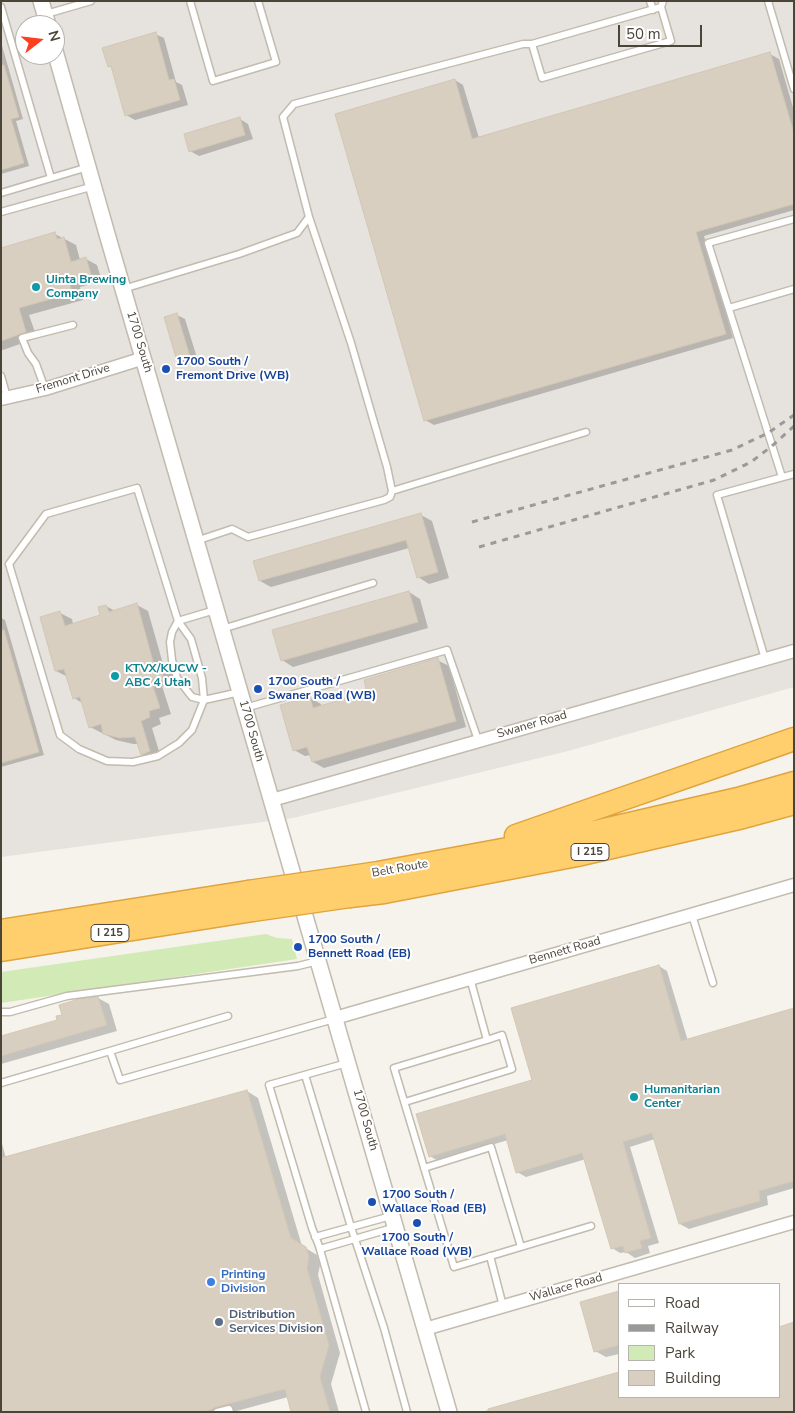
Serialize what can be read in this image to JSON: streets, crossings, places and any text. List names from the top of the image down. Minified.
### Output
{"streets":{"highway":["I 215","Belt Route"],"street":["1700 South","Fremont Drive","Swaner Road","Bennett Road","Wallace Road"]},"crossings":[["1700 South","Fremont Drive"],["1700 South","Swaner Road"],["1700 South","Bennett Road"],["1700 South","Wallace Road"]],"places":["Uinta Brewing Company","1700 South / Fremont Drive (WB)","KTVX/KUCW - ABC 4 Utah","1700 South / Swaner Road (WB)","1700 South / Bennett Road (EB)","Humanitarian Center","1700 South / Wallace Road (EB)","1700 South / Wallace Road (WB)","Printing Division","Distribution Services Division"],"legend":["Road","Railway","Park","Building"],"scale_bar":"50 m","north":"right"}
